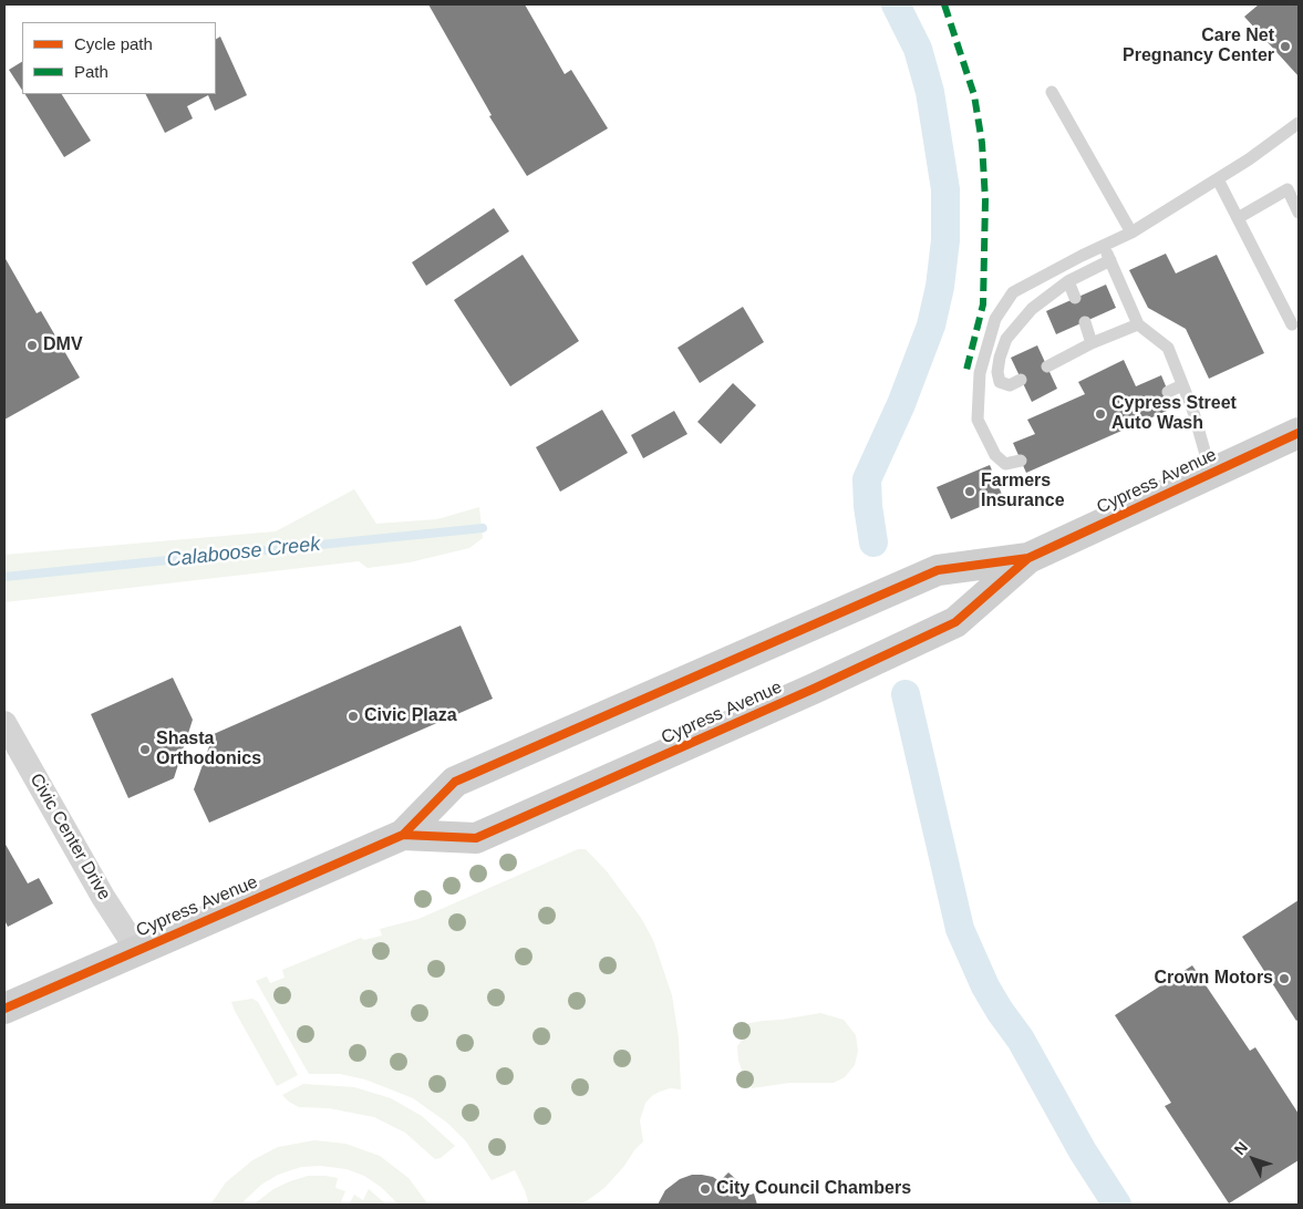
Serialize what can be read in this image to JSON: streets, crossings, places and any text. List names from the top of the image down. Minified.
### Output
{"streets":{"main road":["Cypress Avenue"],"street":["Civic Center Drive"]},"crossings":[["Cypress Avenue","Civic Center Drive"]],"water":["Calaboose Creek"],"places":["Care Net Pregnancy Center","DMV","Cypress Street Auto Wash","Farmers Insurance","Civic Plaza","Shasta Orthodonics","Crown Motors","City Council Chambers"],"legend":["Cycle path","Path"],"north":"top left"}
